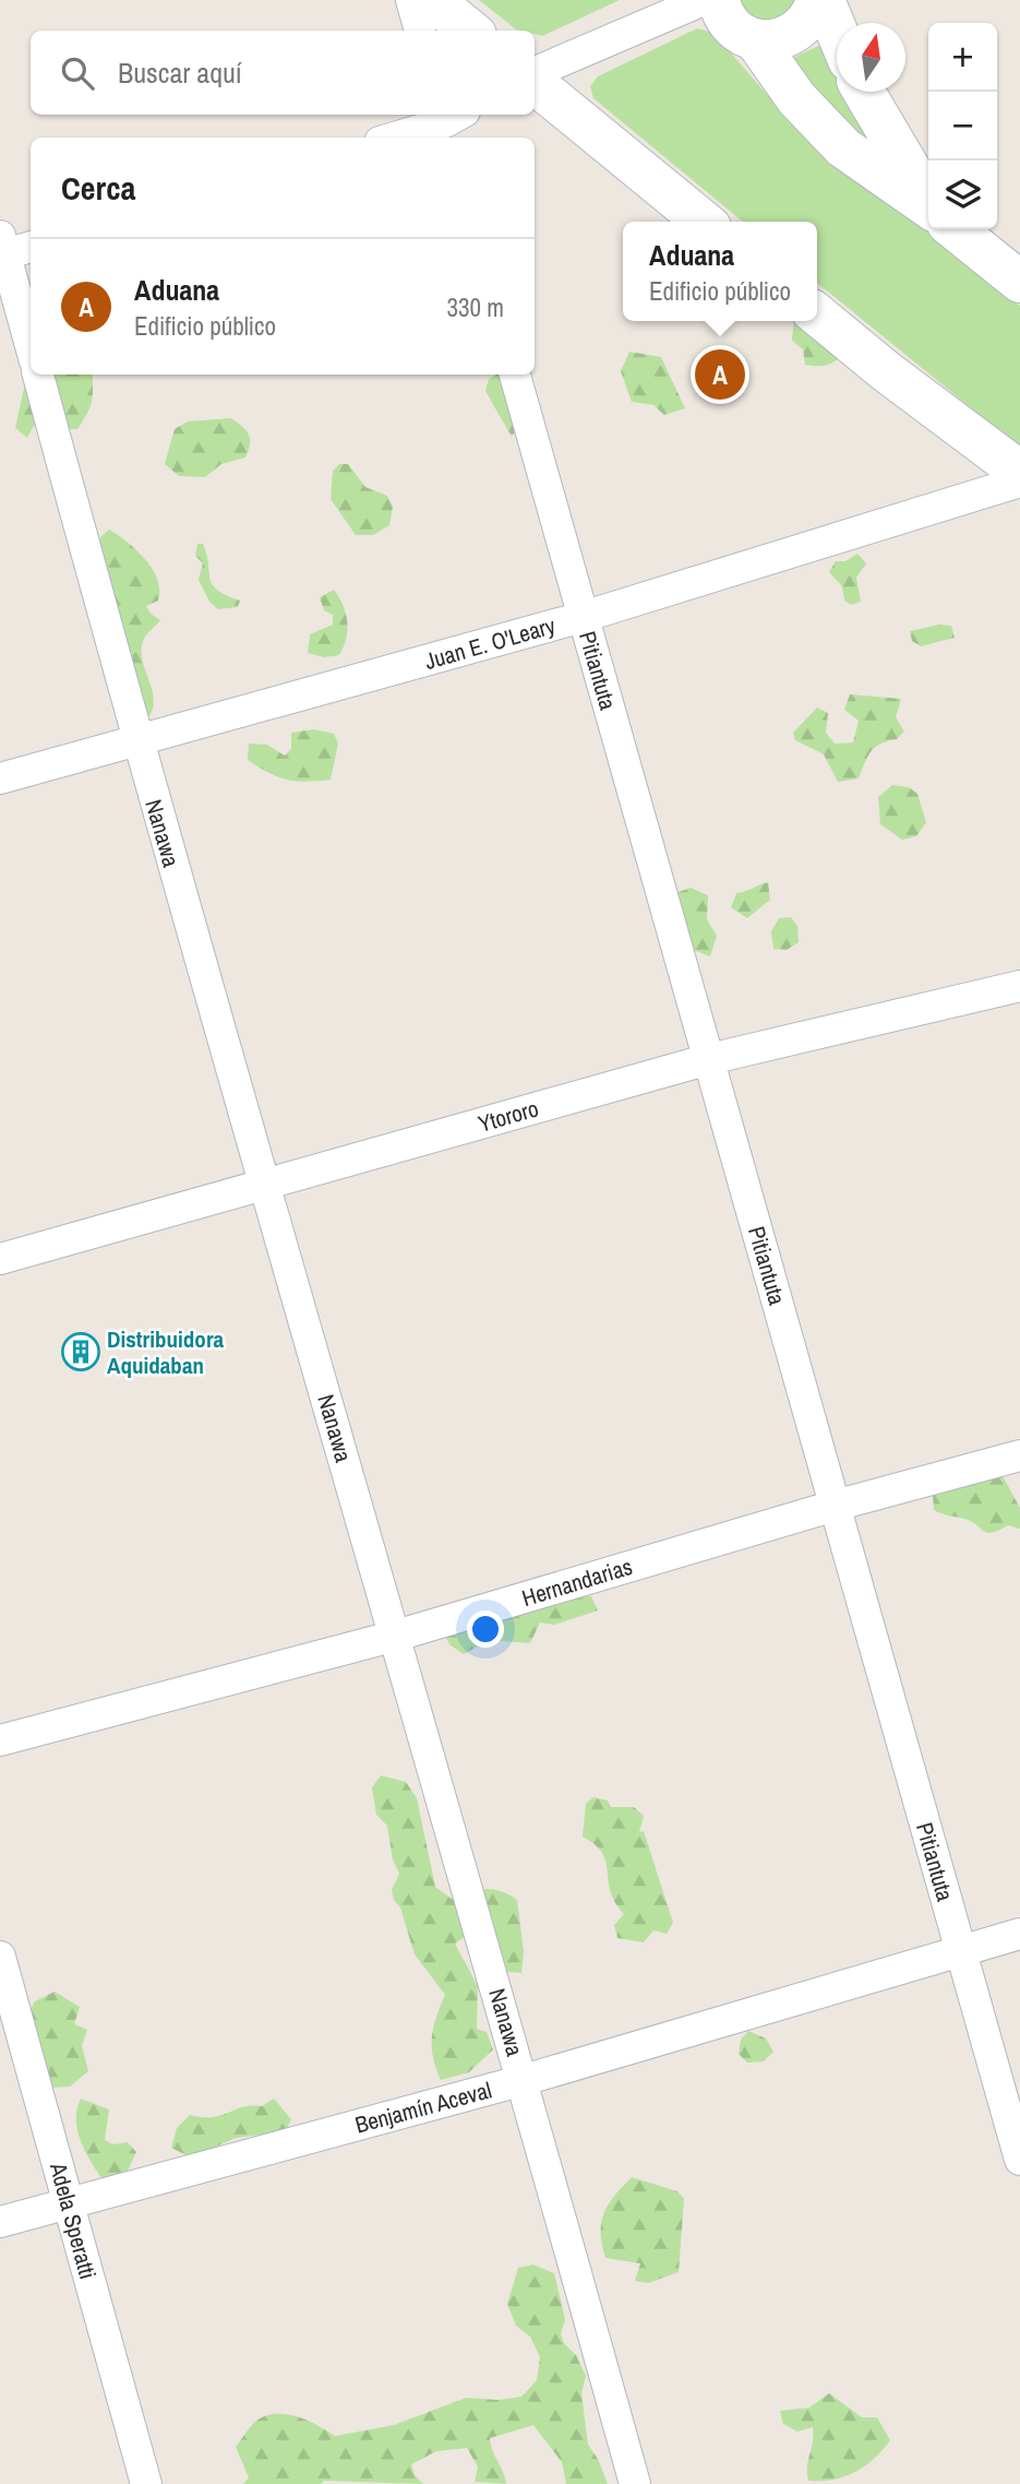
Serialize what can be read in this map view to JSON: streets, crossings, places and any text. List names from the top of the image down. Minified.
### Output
{"streets":{"street":["Juan E. O'Leary","Pitiantuta","Nanawa","Ytororo","Hernandarias","Benjamín Aceval","Adela Speratti"]},"crossings":[["Juan E. O'Leary","Pitiantuta"],["Juan E. O'Leary","Nanawa"],["Pitiantuta","Ytororo"],["Pitiantuta","Hernandarias"],["Pitiantuta","Benjamín Aceval"],["Nanawa","Ytororo"],["Nanawa","Hernandarias"],["Nanawa","Benjamín Aceval"],["Benjamín Aceval","Adela Speratti"]],"places":{"building":["Distribuidora Aquidaban"]},"north":"top","page":{"map_buttons":["+","−"],"search":"Buscar aquí","heading":"Cerca","popup":["Aduana","Edificio público"],"list":[{"mark":"A","name":"Aduana","note":"Edificio público","value":"330 m"}],"pins":"A"}}
